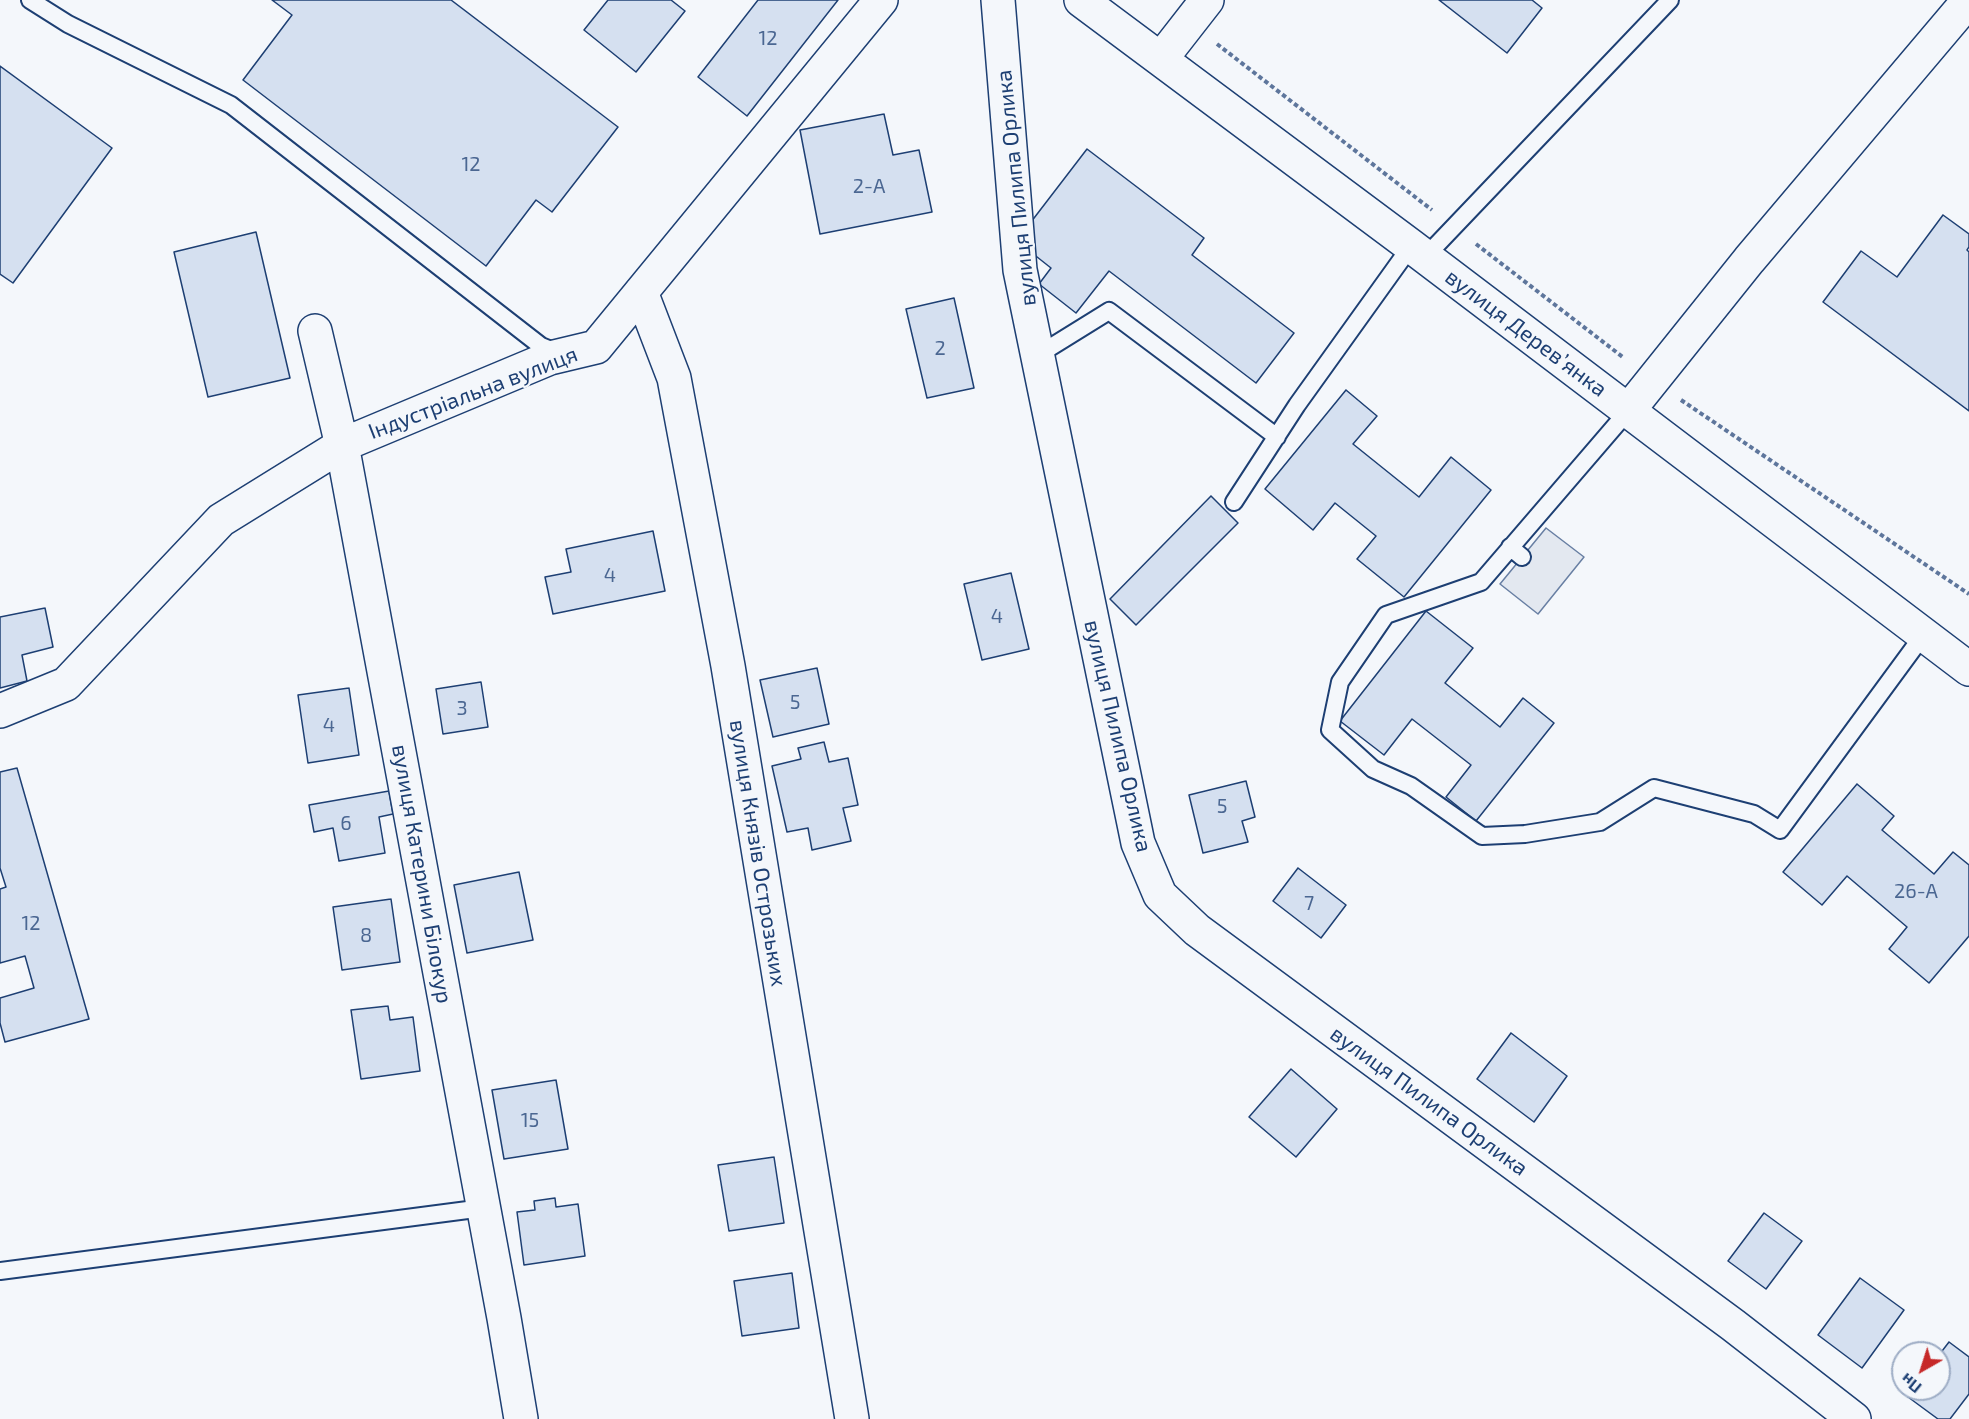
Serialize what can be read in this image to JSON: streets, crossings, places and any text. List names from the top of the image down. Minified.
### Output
{"streets":{"street":["вулиця Пилипа Орлика","вулиця Деревʼянка","Індустріальна вулиця","вулиця Князів Острозьких","вулиця Катерини Білокур"]},"crossings":[["Індустріальна вулиця","вулиця Князів Острозьких"],["Індустріальна вулиця","вулиця Катерини Білокур"]],"house_numbers":["12","12","2-А","2","4","4","5","3","4","5","6","26-А","7","12","8","15"],"north":"bottom left"}
